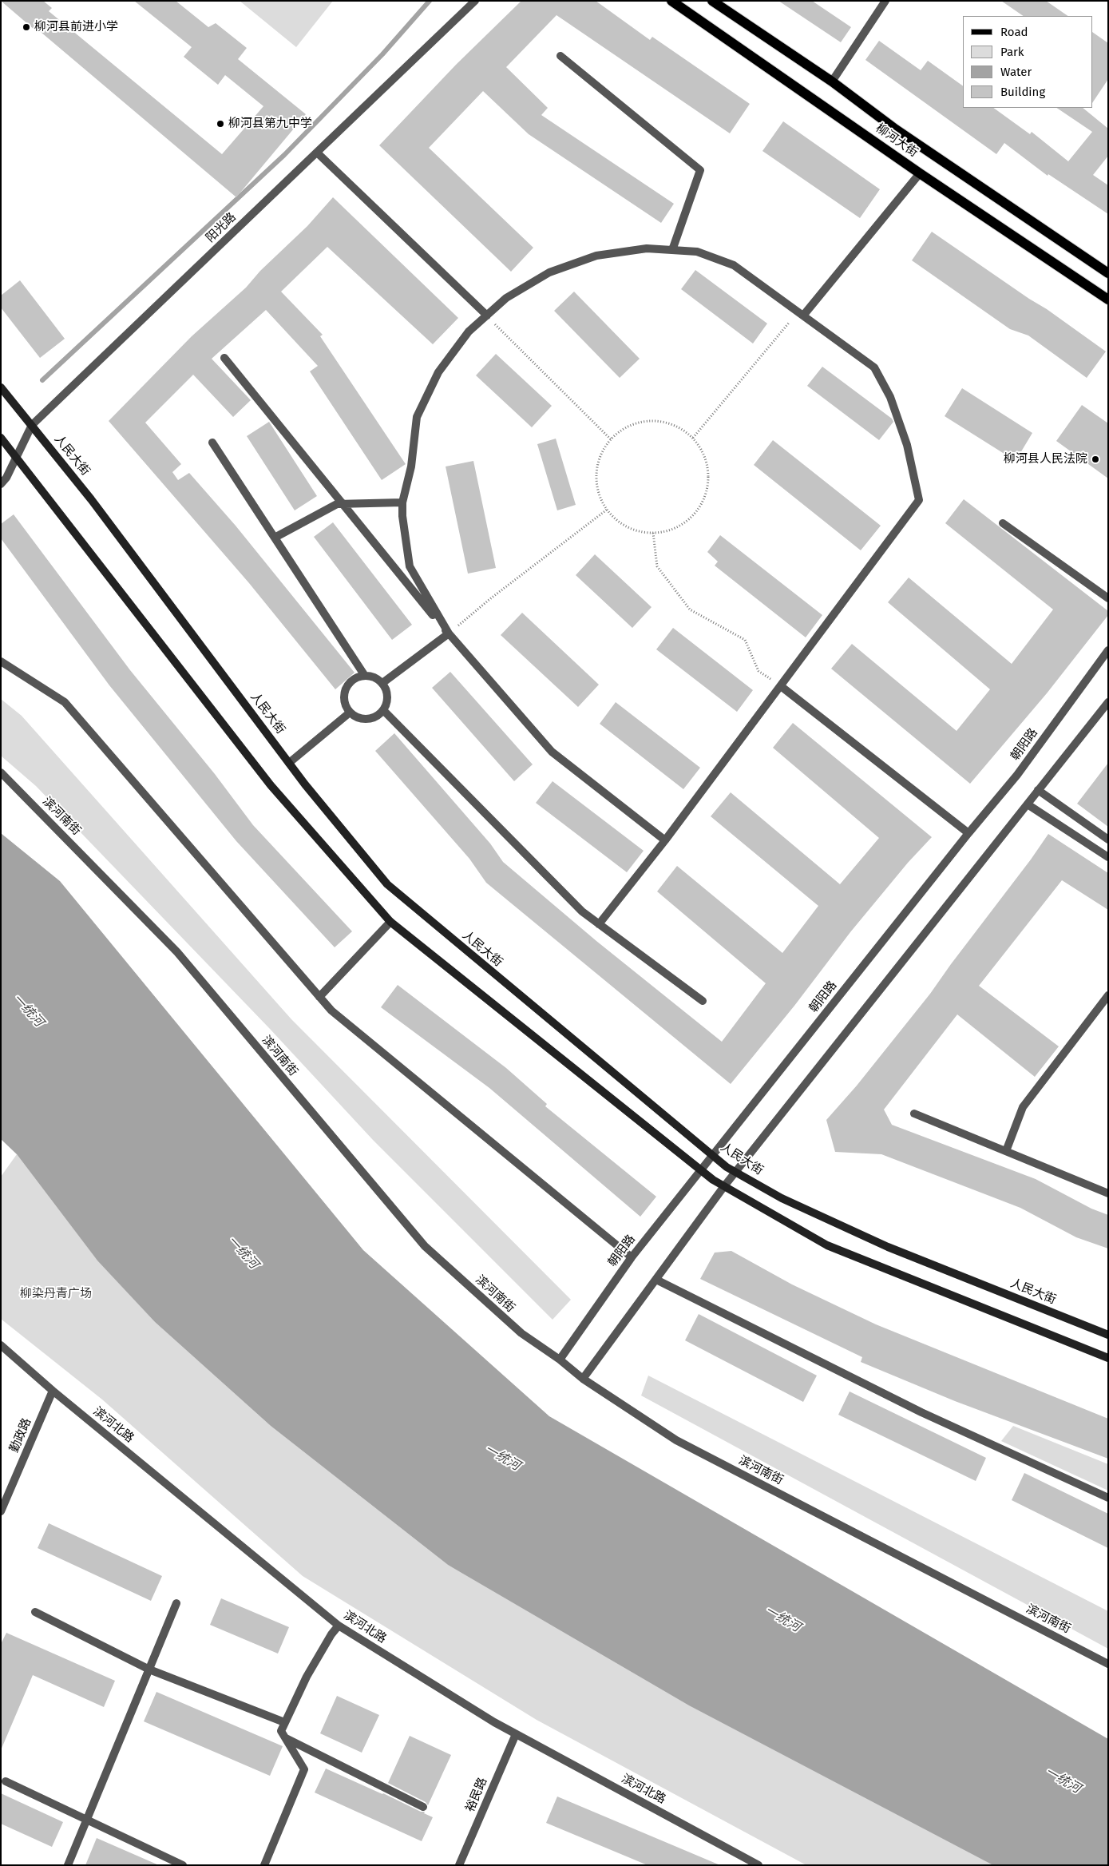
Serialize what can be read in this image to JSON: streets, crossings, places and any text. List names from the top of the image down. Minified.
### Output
{"streets":{"main road":["柳河大街"],"street":["阳光路","人民大街","朝阳路","滨河南街","滨河北路","勤政路","裕民路"]},"crossings":[["阳光路","人民大街"],["人民大街","朝阳路"],["朝阳路","滨河南街"],["滨河北路","勤政路"],["滨河北路","裕民路"]],"water":["一统河"],"parks":["柳染丹青广场"],"places":["柳河县前进小学","柳河县第九中学","柳河县人民法院"],"legend":["Road","Park","Water","Building"]}
